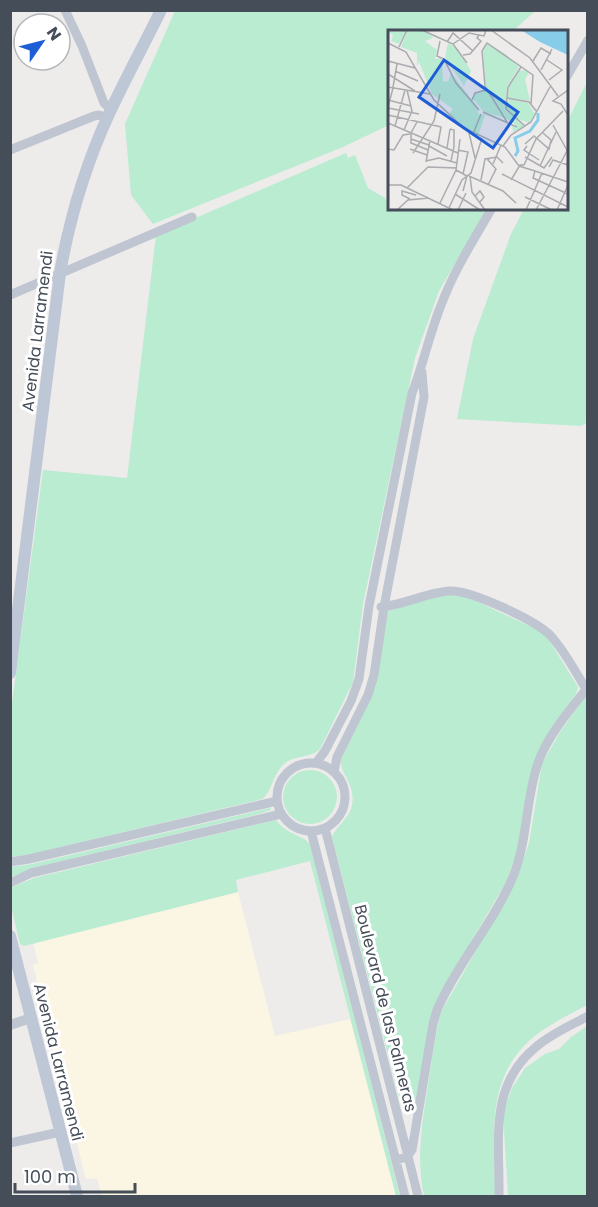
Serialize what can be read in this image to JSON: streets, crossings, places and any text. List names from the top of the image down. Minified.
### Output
{"streets":{"main road":["Avenida Larramendi"],"street":["Boulevard de las Palmeras"]},"scale_bar":"100 m","north":"top right"}
